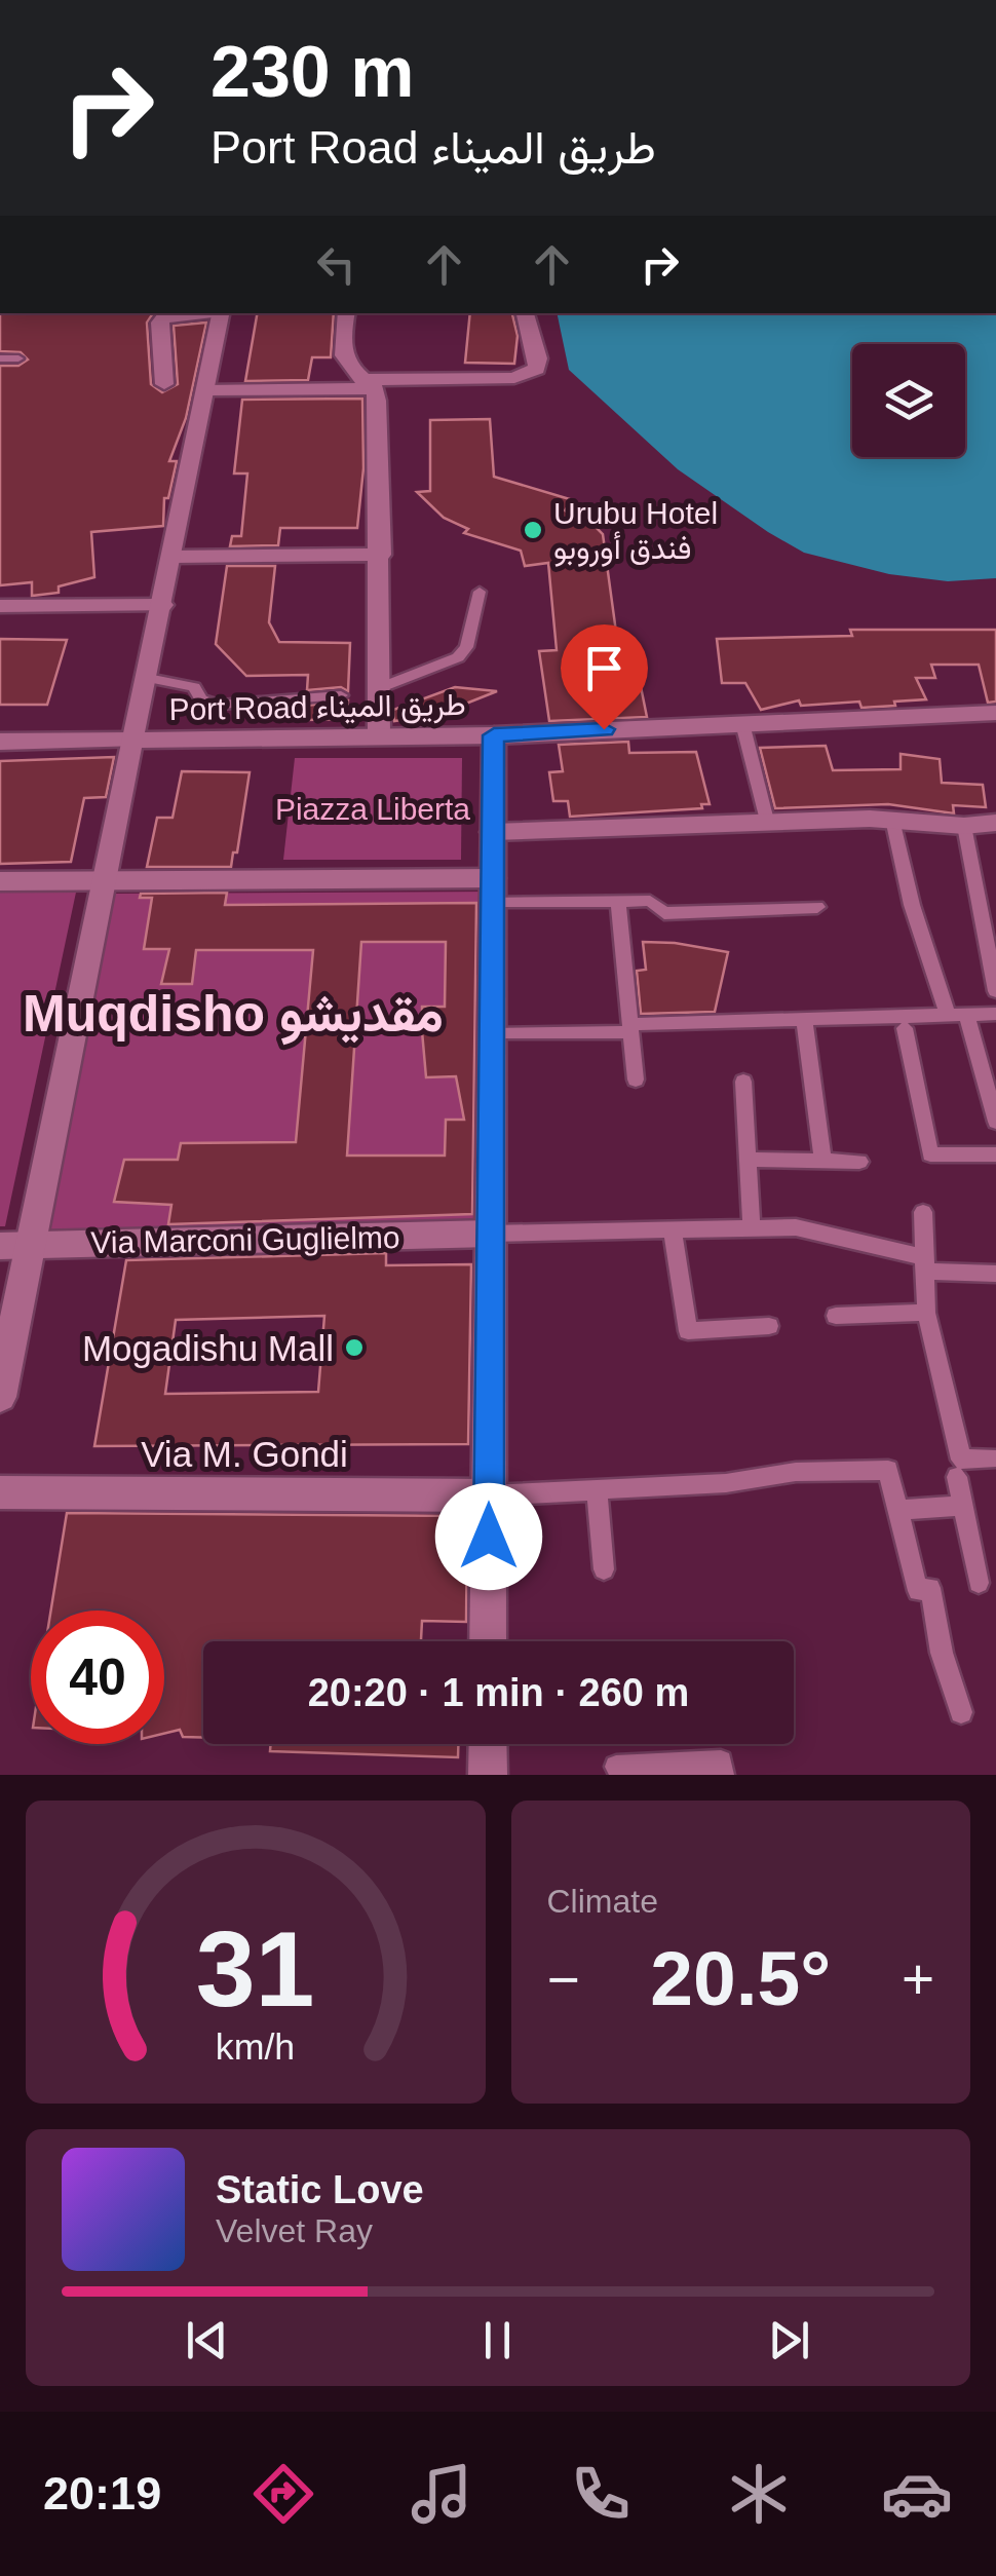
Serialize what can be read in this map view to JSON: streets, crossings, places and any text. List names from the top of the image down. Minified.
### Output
{"streets":{"street":["Port Road طريق الميناء","Via Marconi Guglielmo","Via M. Gondi"]},"districts":["Muqdisho مقديشو"],"parks":["Piazza Liberta"],"places":["Urubu Hotel فندق أوروبو","Mogadishu Mall"],"page":{"turn":["230 m","Port Road طريق الميناء"],"limit":"40","trip":"20:20 · 1 min · 260 m","tile":"Climate","heat":["−","20.5°","+"],"song":["Static Love","Velvet Ray"],"tabs":"20:19","gauge":["31","km/h"]}}
